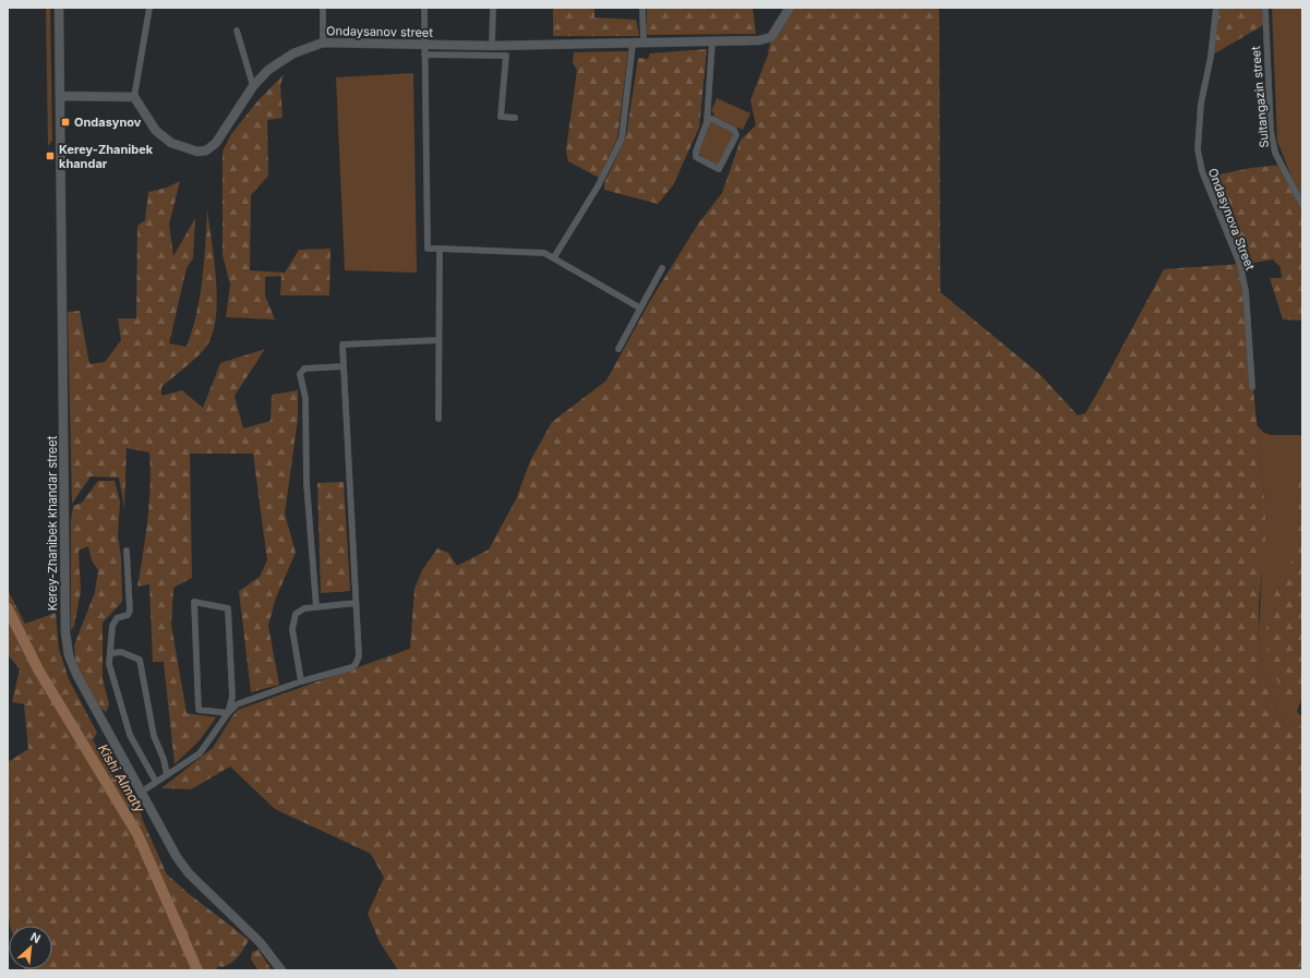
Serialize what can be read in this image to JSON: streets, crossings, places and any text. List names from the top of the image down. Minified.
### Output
{"streets":{"main road":["Ondaysanov street","Kerey-Zhanibek khandar street"],"street":["Sultangazin street","Ondasynova Street"]},"water":["Kіshі Almaty"],"places":{"transit":["Ondasynov","Kerey-Zhanibek khandar"]},"north":"top right"}
